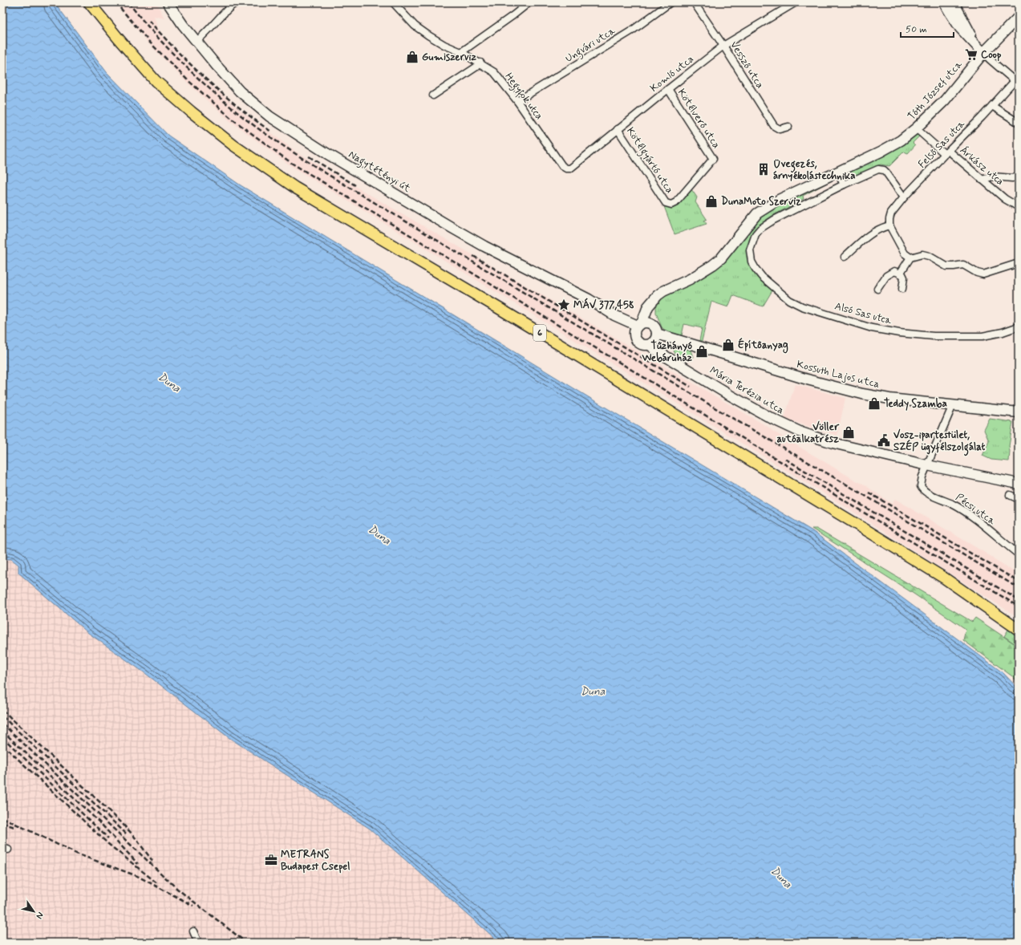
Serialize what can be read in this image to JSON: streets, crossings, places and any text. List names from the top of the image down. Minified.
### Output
{"streets":{"main road":["Tóth József utca","Nagytétényi út","6","Kossuth Lajos utca","Mária Terézia utca"],"street":["Ungvári utca","Vessző utca","Komló utca","Hegyfok utca","Kötélverő utca","Felső Sas utca","Kötélgyártó utca","Árkász utca","Alsó Sas utca","Pécsi utca"]},"crossings":[["Ungvári utca","Hegyfok utca"],["Vessző utca","Komló utca"],["Komló utca","Hegyfok utca"],["Komló utca","Kötélverő utca"],["Komló utca","Kötélgyártó utca"],["Tóth József utca","Árkász utca"],["Tóth József utca","Nagytétényi út"],["Tóth József utca","Kossuth Lajos utca"],["Tóth József utca","Mária Terézia utca"],["Kötélverő utca","Kötélgyártó utca"],["Felső Sas utca","Árkász utca"],["Nagytétényi út","Kossuth Lajos utca"],["Nagytétényi út","Mária Terézia utca"],["Kossuth Lajos utca","Mária Terézia utca"],["Kossuth Lajos utca","Pécsi utca"],["Mária Terézia utca","Pécsi utca"]],"water":["Duna"],"places":{"supermarket":["Coop"],"shop":["Gumiszerviz","DunaMoto Szerviz","Építőanyag","Tűzhányó Webáruház","Teddy Szamba","Völler autóalkatrész"],"building":["Üvegezés, árnyékolástechnika"],"place":["MÁV 377,458"],"public building":["Vosz-ipartestület, SZÉP ügyfélszolgálat"],"office":["METRANS Budapest Csepel"]},"scale_bar":"50 m","north":"bottom right"}
